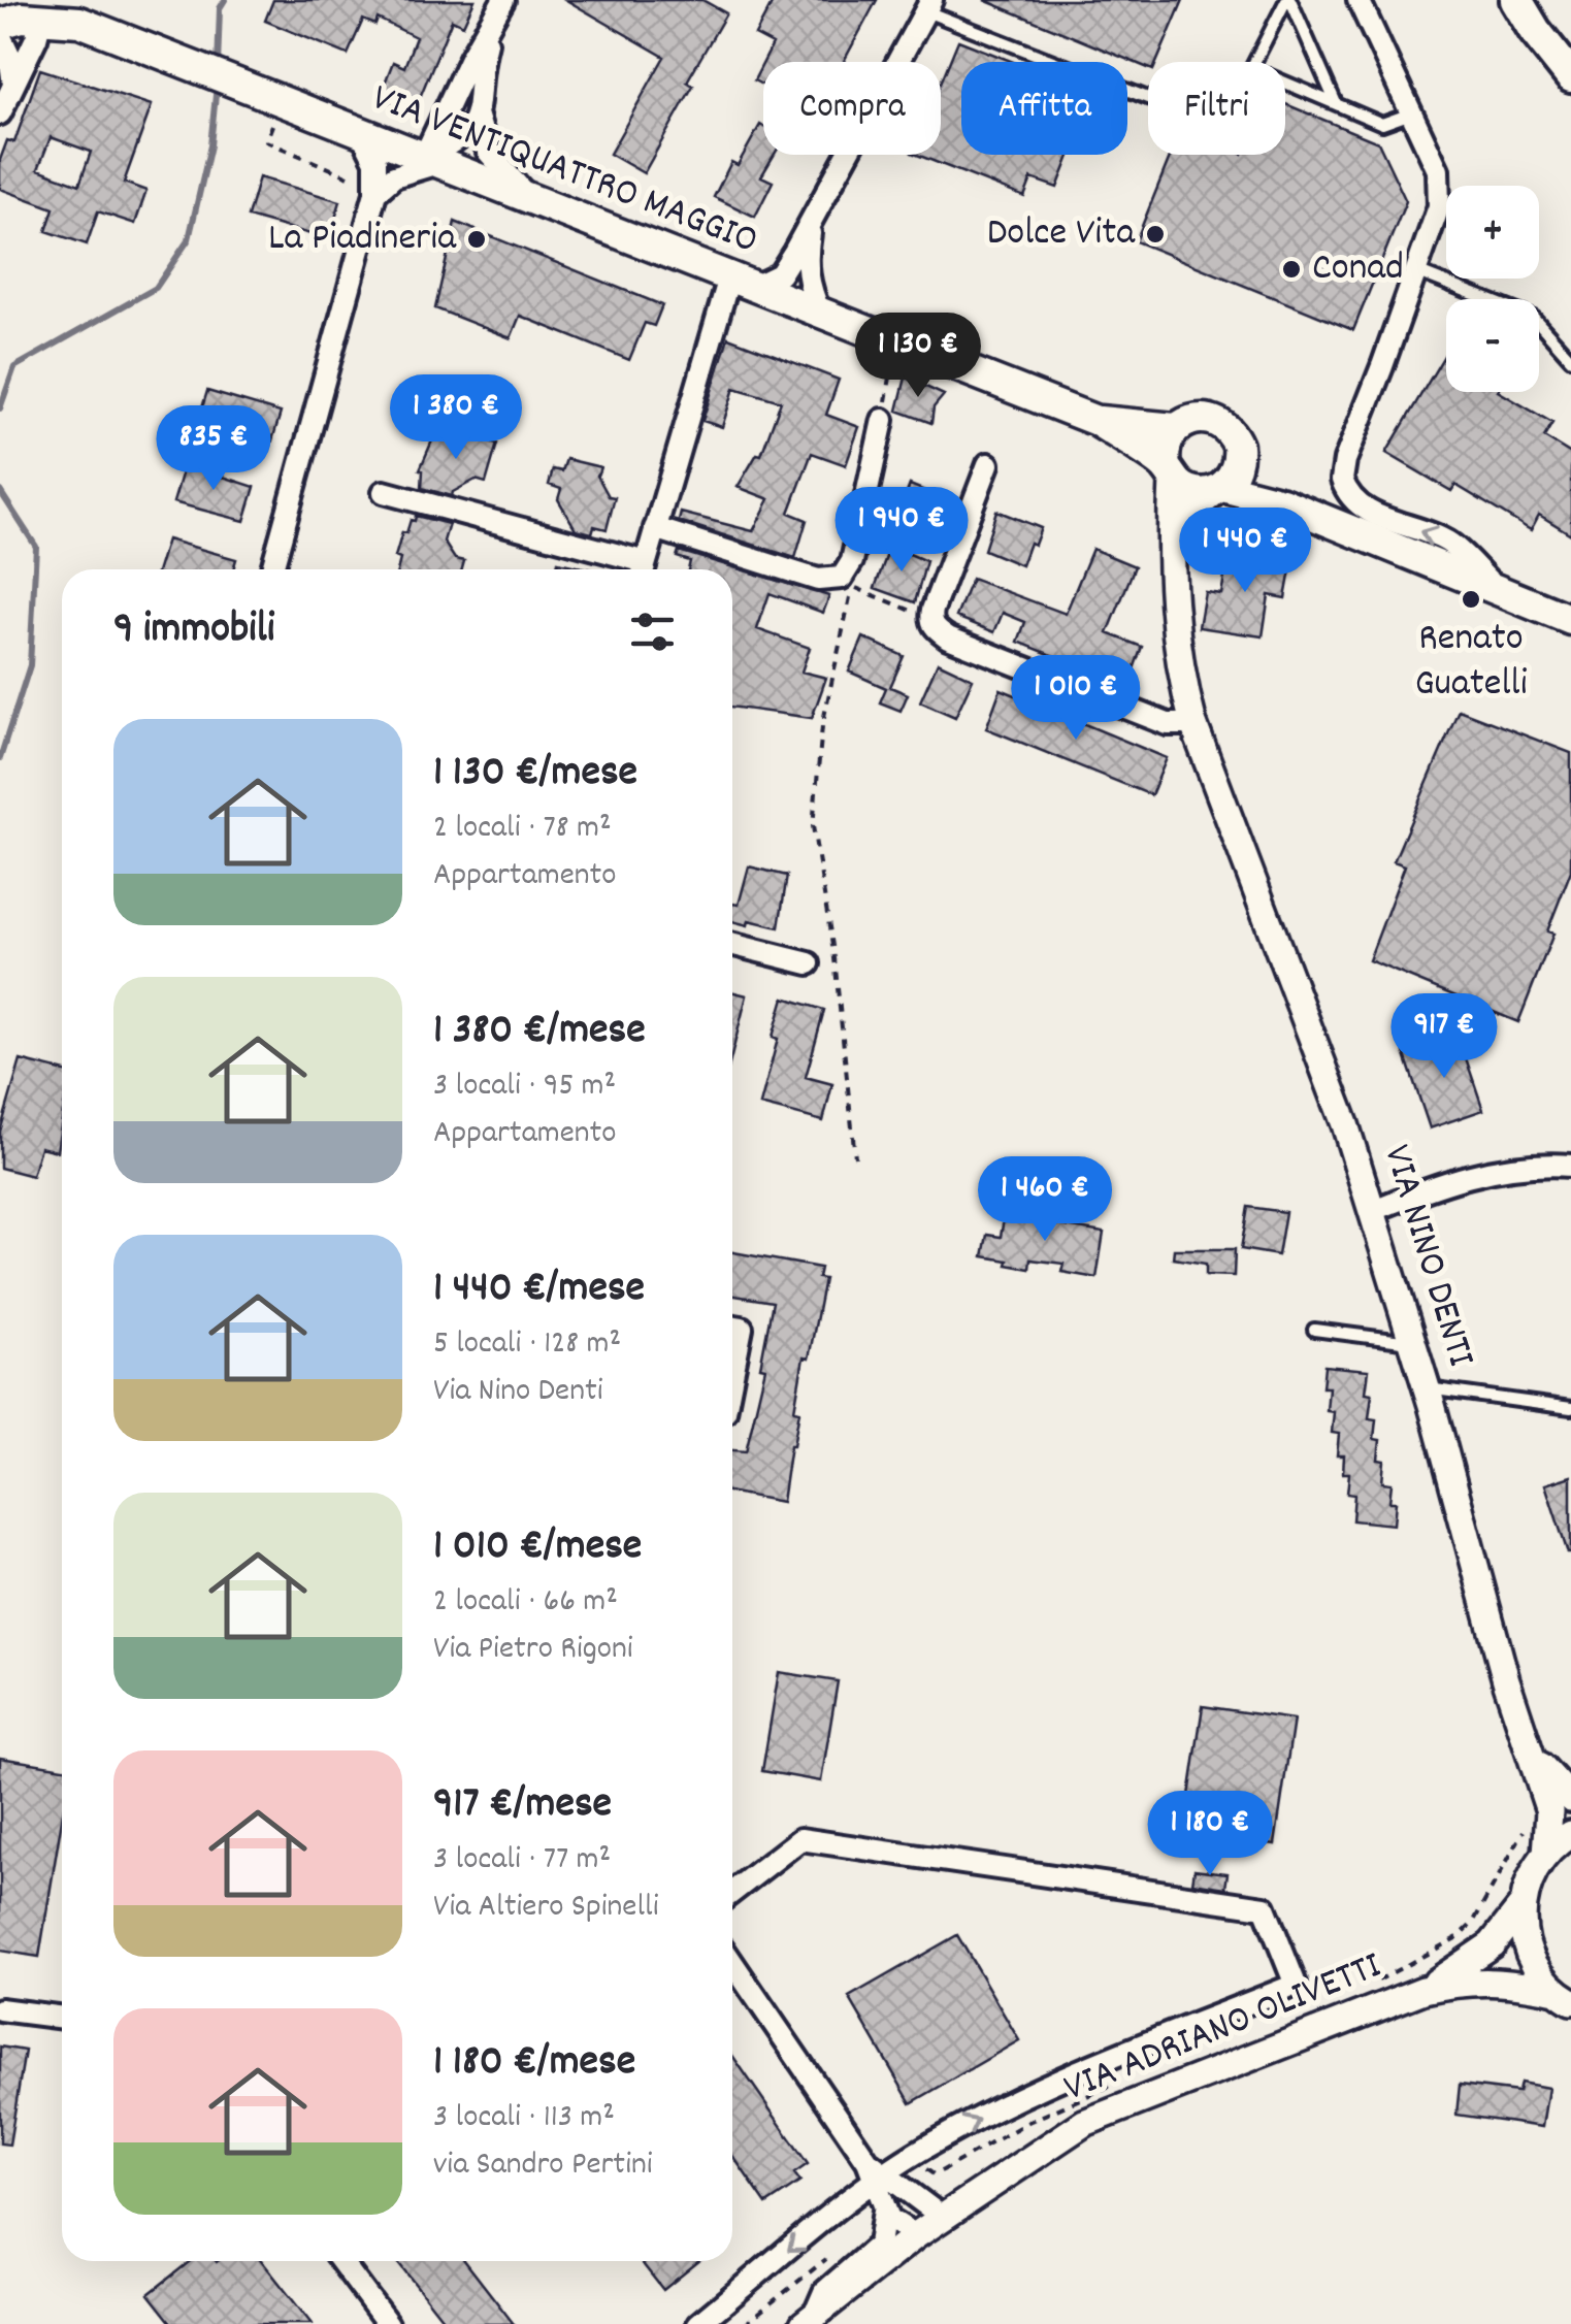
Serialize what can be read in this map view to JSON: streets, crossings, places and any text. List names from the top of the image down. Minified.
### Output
{"streets":{"main road":["VIA VENTIQUATTRO MAGGIO"],"street":["VIA NINO DENTI","VIA ADRIANO OLIVETTI"]},"places":["Dolce Vita","La Piadineria","Conad","Renato Guatelli"],"page":{"chip":["Compra","Affitta","Filtri"],"map_buttons":["+","−"],"price":["1 130 €","1 380 €","835 €","1 940 €","1 440 €","1 010 €","917 €","1 460 €","1 180 €"],"heading":"9 immobili","list":[{"name":"1 130 €/mese","note":"2 locali · 78 m² · Appartamento"},{"name":"1 380 €/mese","note":"3 locali · 95 m² · Appartamento"},{"name":"1 440 €/mese","note":"5 locali · 128 m² · Via Nino Denti"},{"name":"1 010 €/mese","note":"2 locali · 66 m² · Via Pietro Rigoni"},{"name":"917 €/mese","note":"3 locali · 77 m² · Via Altiero Spinelli"},{"name":"1 180 €/mese","note":"3 locali · 113 m² · via Sandro Pertini"}]}}
